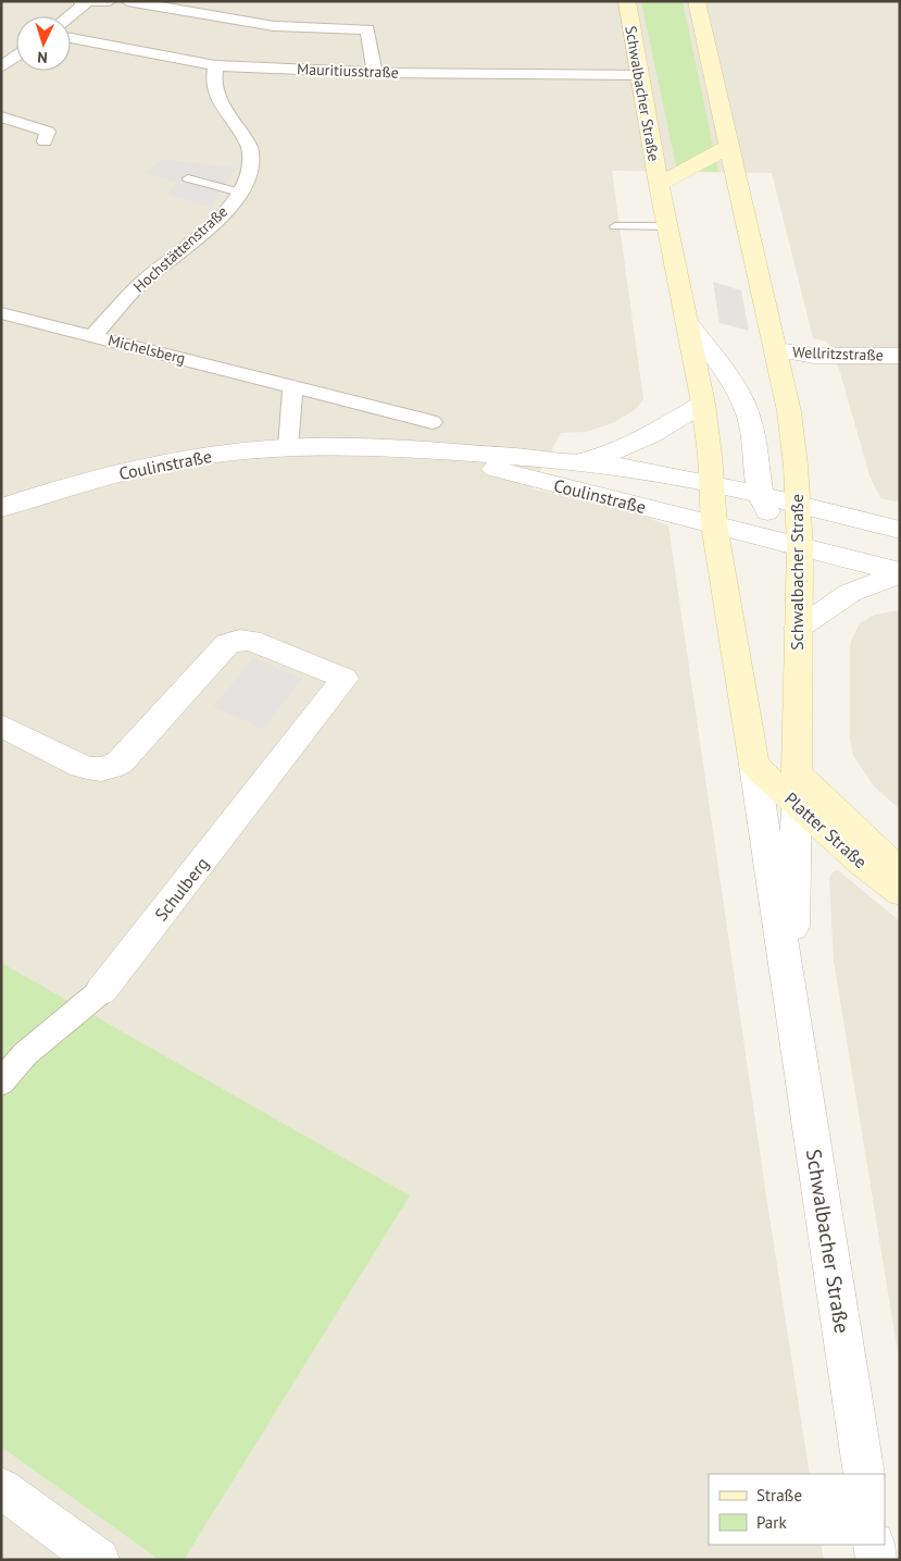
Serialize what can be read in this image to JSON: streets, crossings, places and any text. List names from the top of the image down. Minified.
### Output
{"streets":{"main road":["Schwalbacher Straße","Platter Straße"],"street":["Mauritiusstraße","Hochstättenstraße","Michelsberg","Wellritzstraße","Coulinstraße","Schulberg"]},"crossings":[["Mauritiusstraße","Schwalbacher Straße"],["Mauritiusstraße","Hochstättenstraße"],["Schwalbacher Straße","Wellritzstraße"],["Schwalbacher Straße","Coulinstraße"],["Schwalbacher Straße","Platter Straße"],["Hochstättenstraße","Michelsberg"]],"legend":["Straße","Park"],"north":"bottom"}
